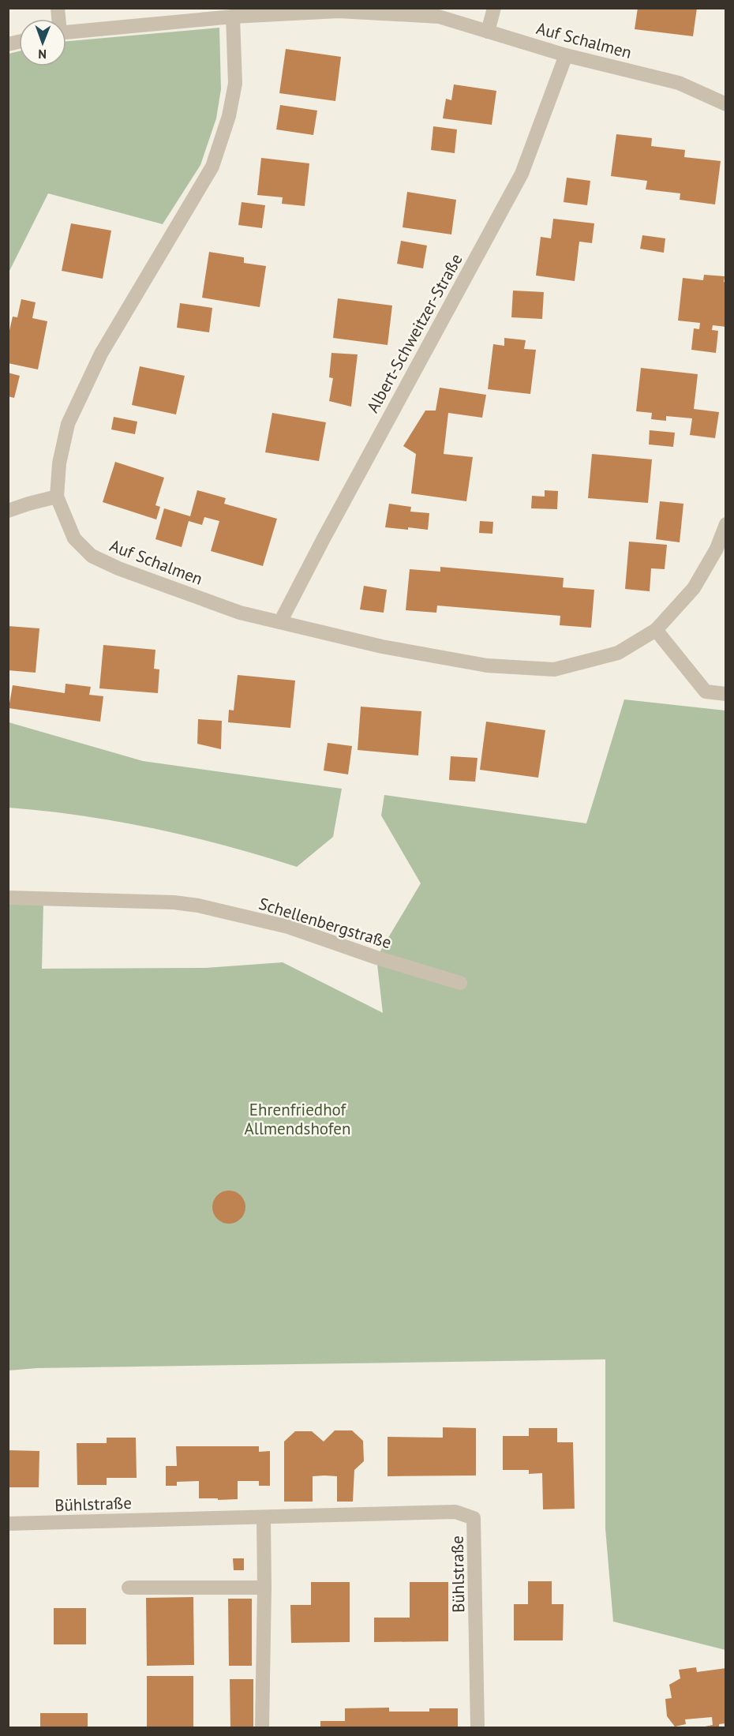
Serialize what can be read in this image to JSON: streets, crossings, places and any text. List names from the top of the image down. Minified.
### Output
{"streets":{"street":["Auf Schalmen","Albert-Schweitzer-Straße","Schellenbergstraße","Bühlstraße"]},"crossings":[["Auf Schalmen","Albert-Schweitzer-Straße"]],"parks":["Ehrenfriedhof Allmendshofen"],"north":"bottom"}
